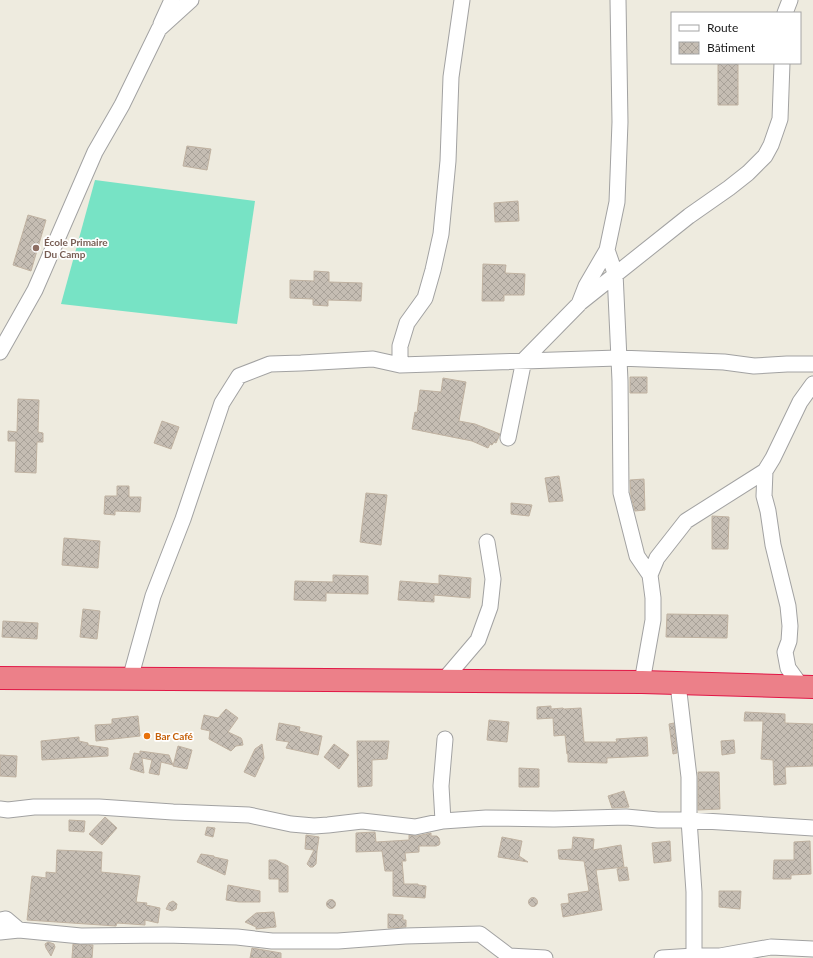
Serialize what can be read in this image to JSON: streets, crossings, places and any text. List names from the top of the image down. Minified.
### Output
{"places":["École Primaire Du Camp","Bar Café"],"legend":["Route","Bâtiment"]}
